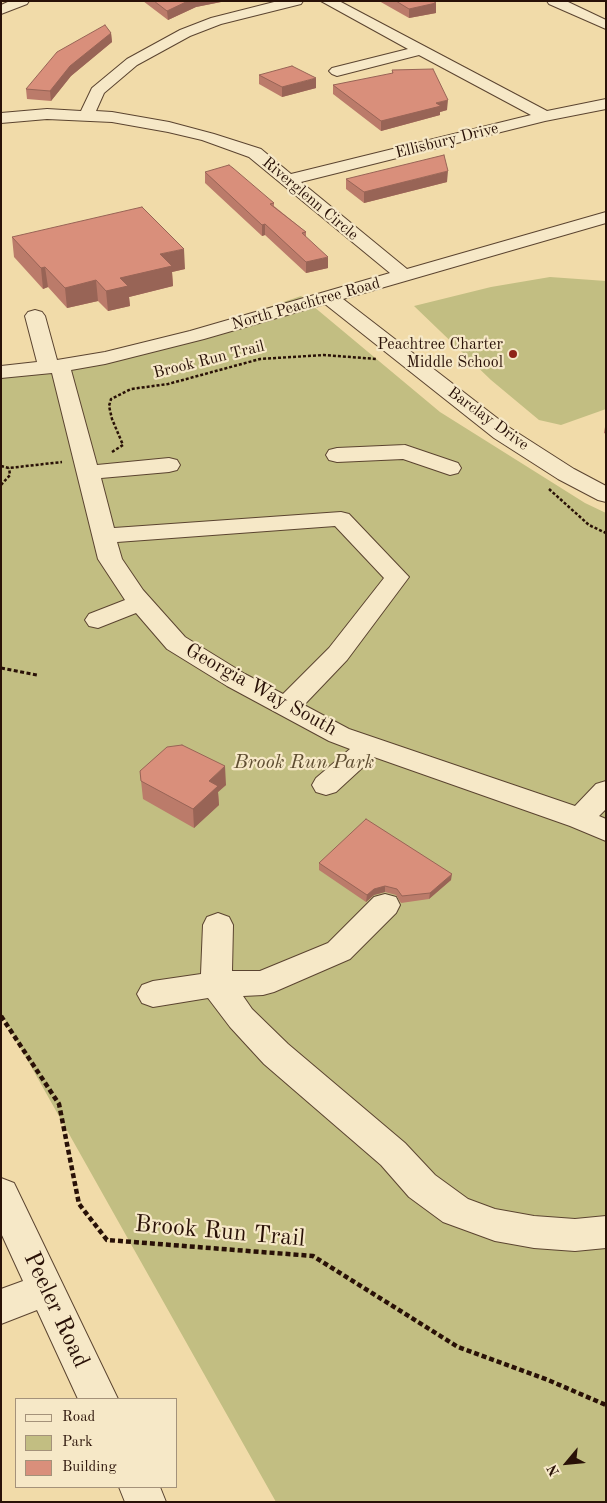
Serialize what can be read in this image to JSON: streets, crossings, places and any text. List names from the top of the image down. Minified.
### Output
{"streets":{"street":["Ellisbury Drive","Riverglenn Circle","North Peachtree Road","Barclay Drive","Georgia Way South","Peeler Road"],"path":["Brook Run Trail"]},"crossings":[["Ellisbury Drive","Riverglenn Circle"],["Riverglenn Circle","North Peachtree Road"],["North Peachtree Road","Barclay Drive"],["North Peachtree Road","Georgia Way South"],["Brook Run Trail","Georgia Way South"]],"parks":["Brook Run Park"],"places":["Peachtree Charter Middle School"],"legend":["Road","Park","Building"],"north":"bottom left"}
